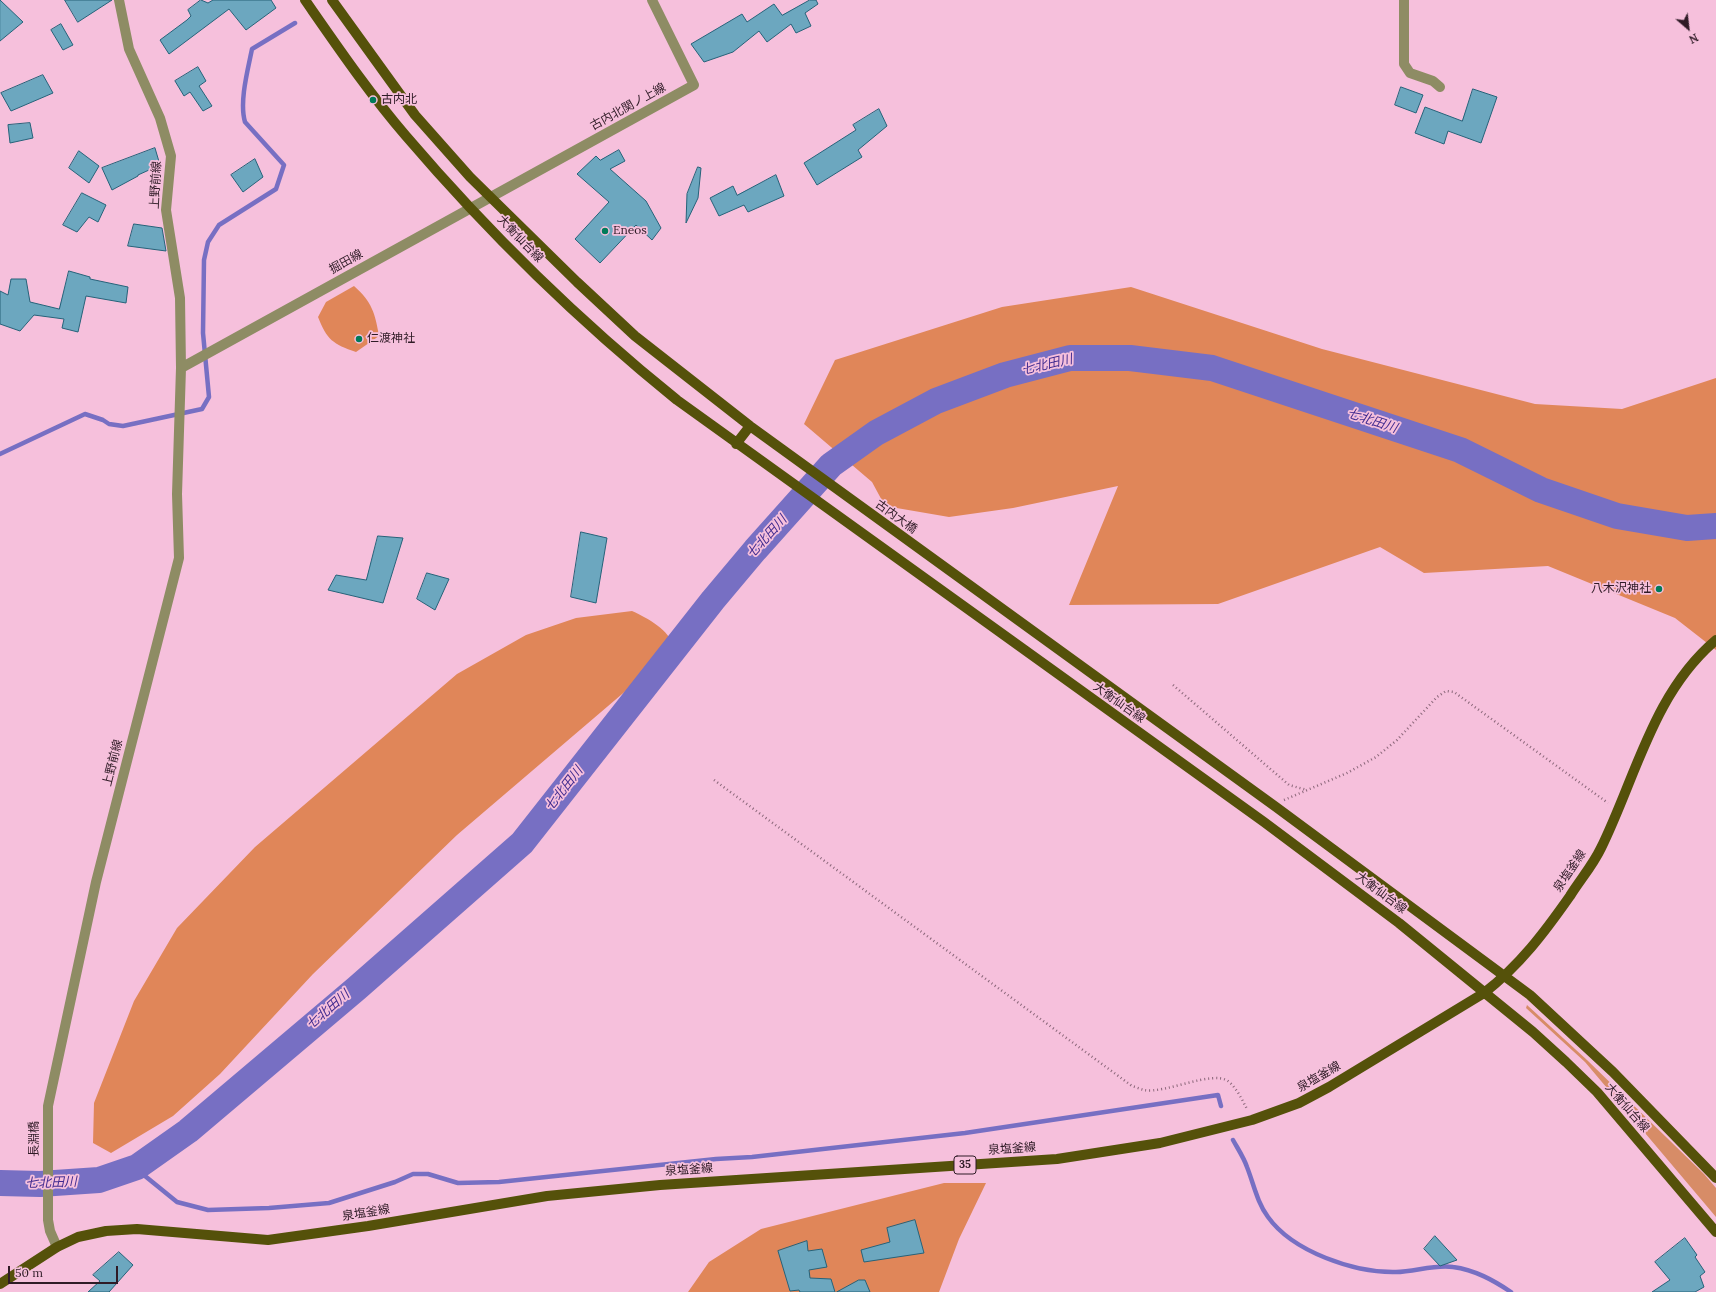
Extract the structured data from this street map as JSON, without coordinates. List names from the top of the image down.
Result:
{
  "streets": {
    "main road": [
      "大衡仙台線",
      "古内大橋",
      "泉塩釜線",
      "35"
    ],
    "street": [
      "古内北関ノ上線",
      "上野前線",
      "掘田線",
      "長淵橋"
    ]
  },
  "crossings": [
    ["古内北関ノ上線", "大衡仙台線"],
    ["古内北関ノ上線", "掘田線"],
    ["上野前線", "掘田線"],
    ["上野前線", "長淵橋"],
    ["大衡仙台線", "掘田線"],
    ["大衡仙台線", "古内大橋"],
    ["大衡仙台線", "泉塩釜線"],
    ["泉塩釜線", "長淵橋"]
  ],
  "water": ["七北田川"],
  "places": [
    "古内北",
    "Eneos",
    "仁渡神社",
    "八木沢神社"
  ],
  "scale_bar": "50 m",
  "north": "bottom right"
}
